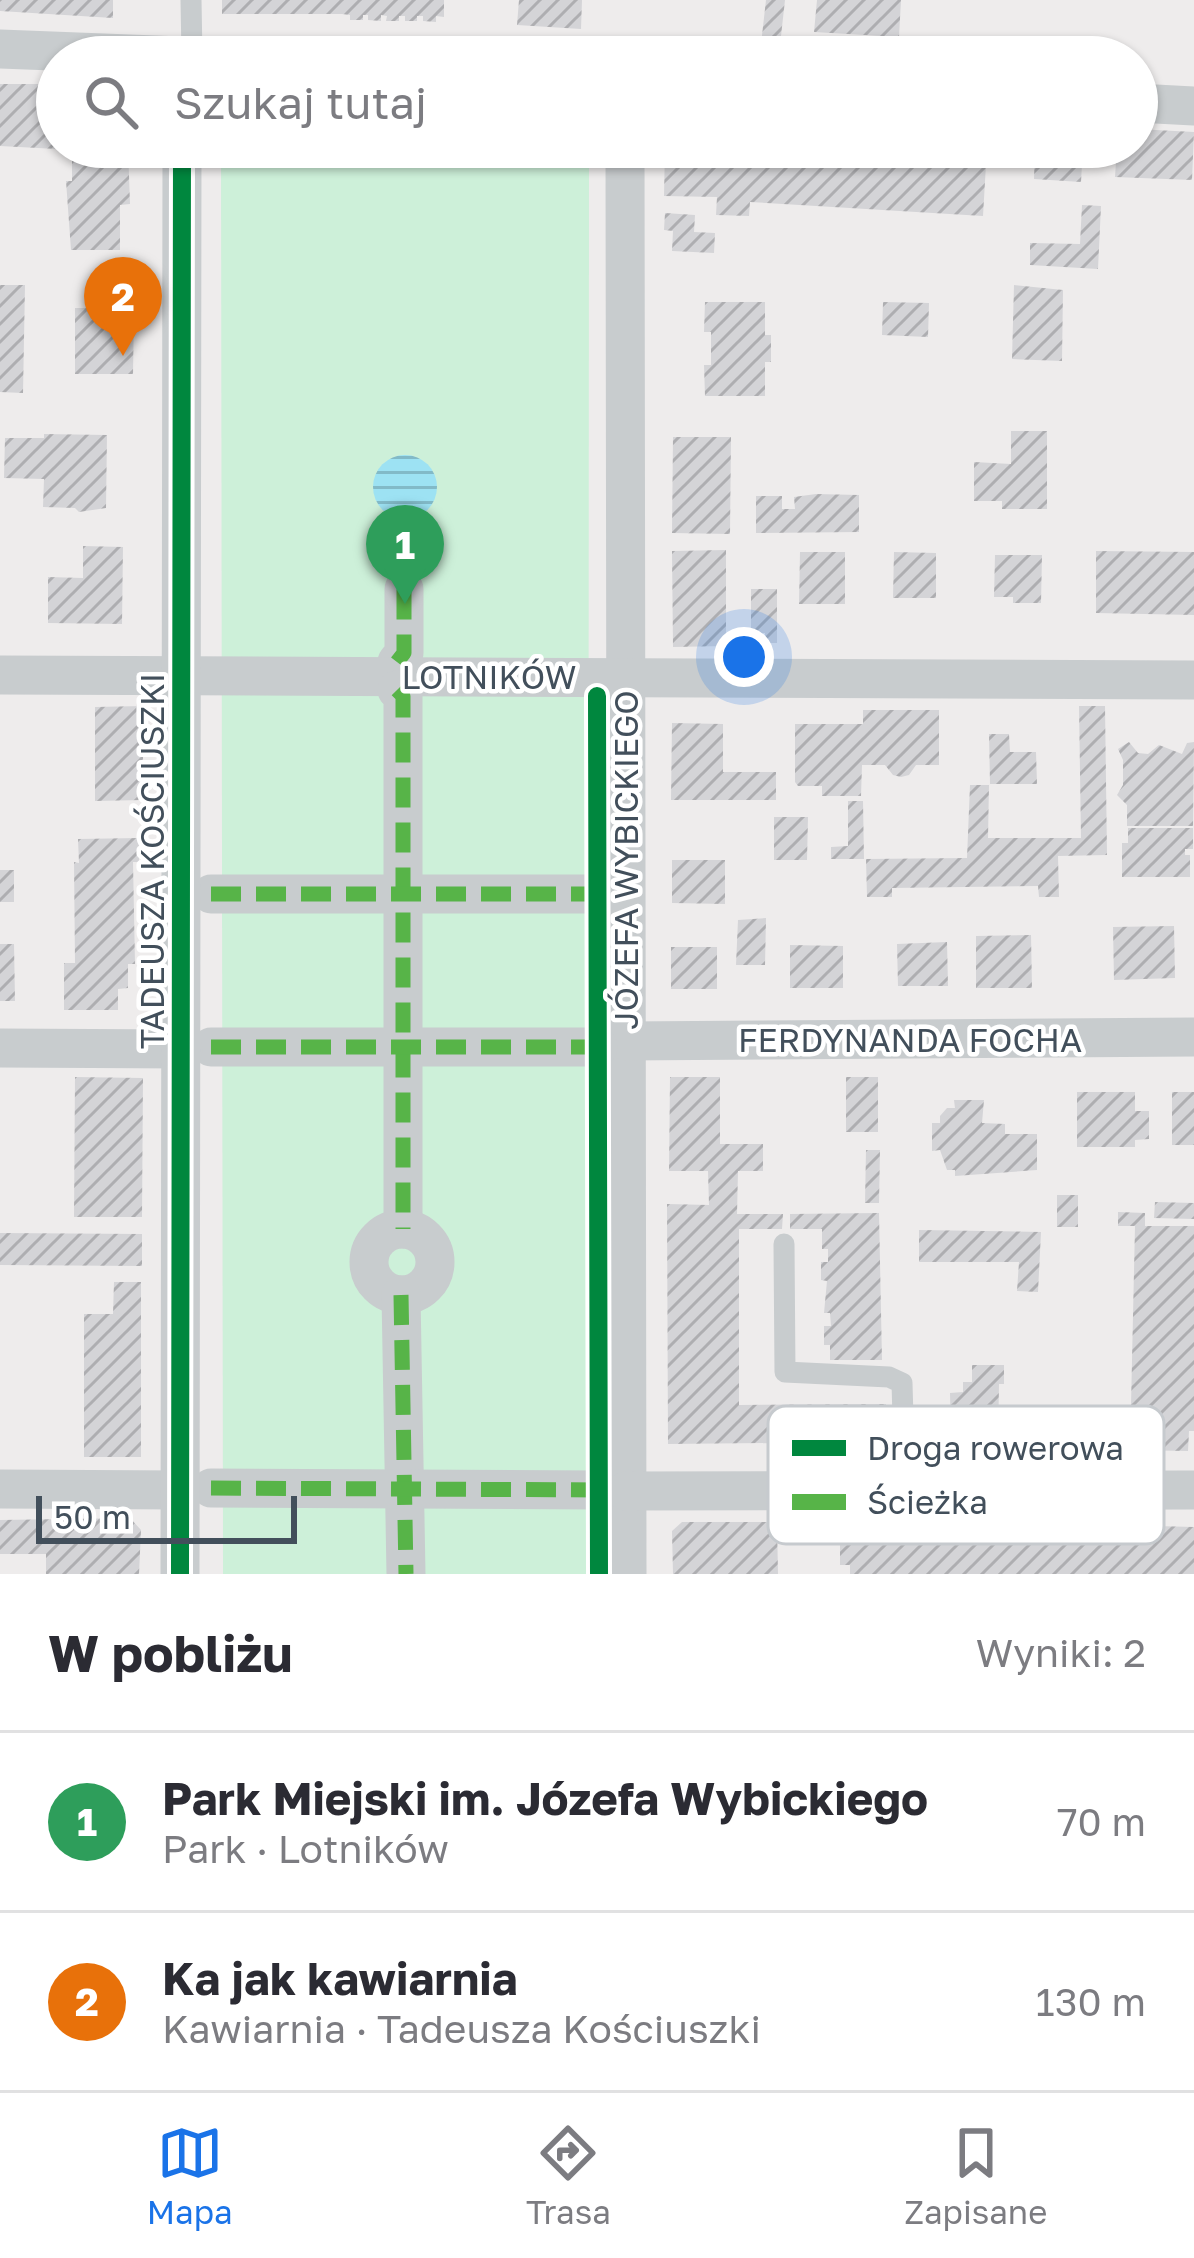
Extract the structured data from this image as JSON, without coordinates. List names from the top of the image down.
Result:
{
  "streets": {
    "street": [
      "LOTNIKÓW",
      "JÓZEFA WYBICKIEGO",
      "TADEUSZA KOŚCIUSZKI",
      "FERDYNANDA FOCHA"
    ]
  },
  "crossings": [
    ["LOTNIKÓW", "JÓZEFA WYBICKIEGO"],
    ["LOTNIKÓW", "TADEUSZA KOŚCIUSZKI"],
    ["JÓZEFA WYBICKIEGO", "FERDYNANDA FOCHA"],
    ["TADEUSZA KOŚCIUSZKI", "FERDYNANDA FOCHA"]
  ],
  "legend": ["Droga rowerowa", "Ścieżka"],
  "scale_bar": "50 m",
  "page": {
    "search": "Szukaj tutaj",
    "pins": ["2", "1"],
    "scale": "50 m",
    "heading": ["W pobliżu", "Wyniki: 2"],
    "list": [
      {
        "mark": "1",
        "name": "Park Miejski im. Józefa Wybickiego",
        "note": "Park · Lotników",
        "value": "70 m"
      },
      {
        "mark": "2",
        "name": "Ka jak kawiarnia",
        "note": "Kawiarnia · Tadeusza Kościuszki",
        "value": "130 m"
      }
    ],
    "nav": ["Mapa", "Trasa", "Zapisane"]
  }
}
